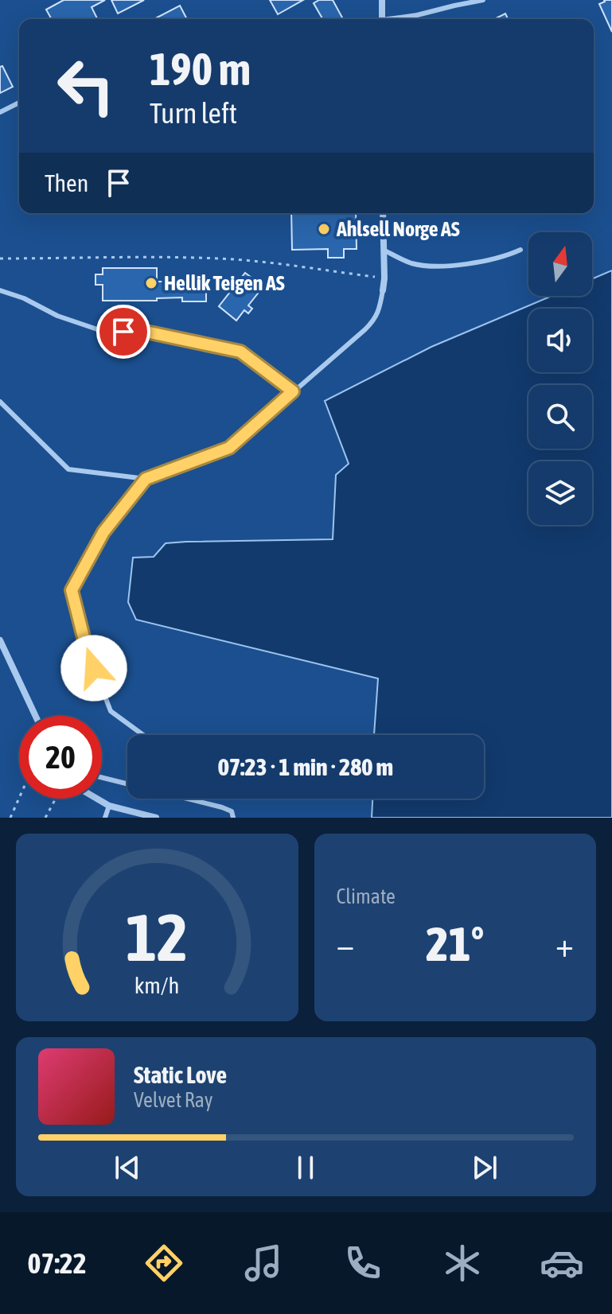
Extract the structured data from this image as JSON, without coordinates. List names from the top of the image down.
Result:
{
  "places": ["Ahlsell Norge AS", "Hellik Teigen AS"],
  "north": "top",
  "page": {
    "turn": ["190 m", "Turn left"],
    "then": "Then",
    "limit": "20",
    "trip": "07:23 · 1 min · 280 m",
    "tile": "Climate",
    "heat": ["−", "21°", "+"],
    "song": ["Static Love", "Velvet Ray"],
    "tabs": "07:22",
    "gauge": ["12", "km/h"]
  }
}
